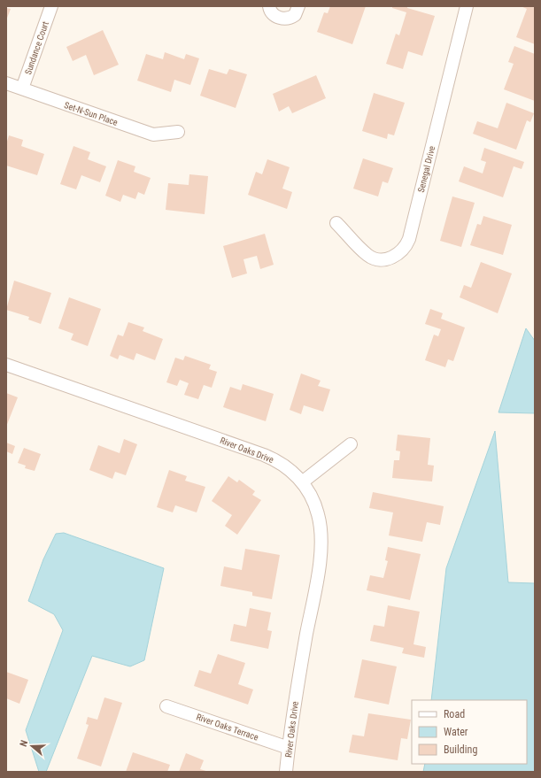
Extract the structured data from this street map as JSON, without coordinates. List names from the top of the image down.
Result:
{
  "streets": {
    "street": [
      "Sundance Court",
      "Set-N-Sun Place",
      "Senegal Drive",
      "River Oaks Drive",
      "River Oaks Terrace"
    ]
  },
  "crossings": [
    ["Sundance Court", "Set-N-Sun Place"],
    ["River Oaks Drive", "River Oaks Terrace"]
  ],
  "legend": ["Road", "Water", "Building"],
  "north": "left"
}
